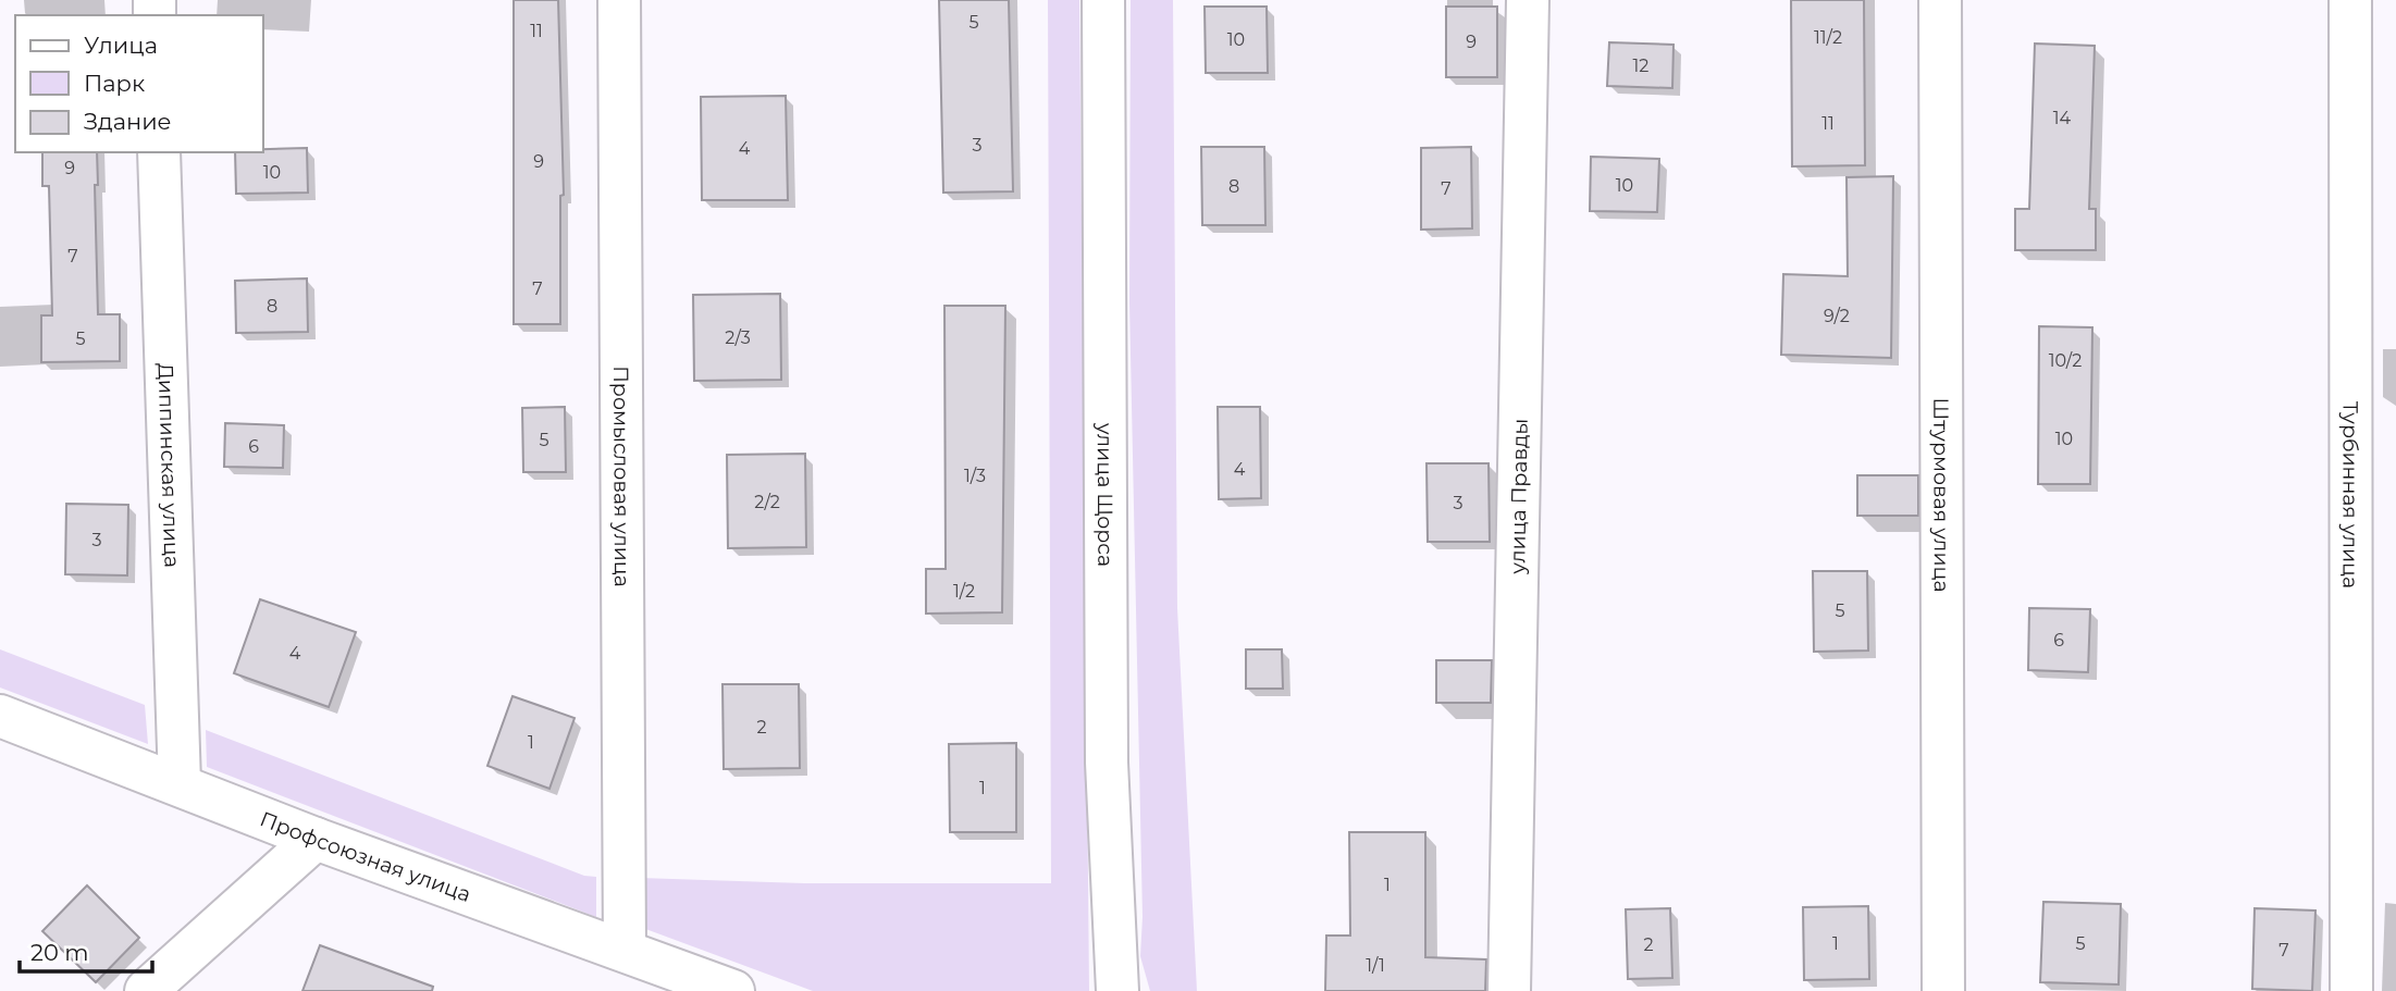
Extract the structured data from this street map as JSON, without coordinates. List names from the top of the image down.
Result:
{
  "streets": {
    "street": [
      "Диппинская улица",
      "Промысловая улица",
      "Штурмовая улица",
      "улица Щорса",
      "улица Правды",
      "Турбинная улица",
      "Профсоюзная улица"
    ]
  },
  "crossings": [
    ["Диппинская улица", "Профсоюзная улица"],
    ["Промысловая улица", "Профсоюзная улица"]
  ],
  "house_numbers": [
    "5",
    "11",
    "11/2",
    "10",
    "9",
    "12",
    "14",
    "11",
    "3",
    "4",
    "9",
    "9",
    "10",
    "10",
    "8",
    "7",
    "7",
    "7",
    "8",
    "9/2",
    "2/3",
    "5",
    "10/2",
    "10",
    "5",
    "6",
    "4",
    "1/3",
    "2/2",
    "3",
    "3",
    "1/2",
    "5",
    "6",
    "4",
    "2",
    "1",
    "1",
    "1",
    "1",
    "5",
    "2",
    "7",
    "1/1"
  ],
  "legend": ["Улица", "Парк", "Здание"],
  "scale_bar": "20 m"
}
